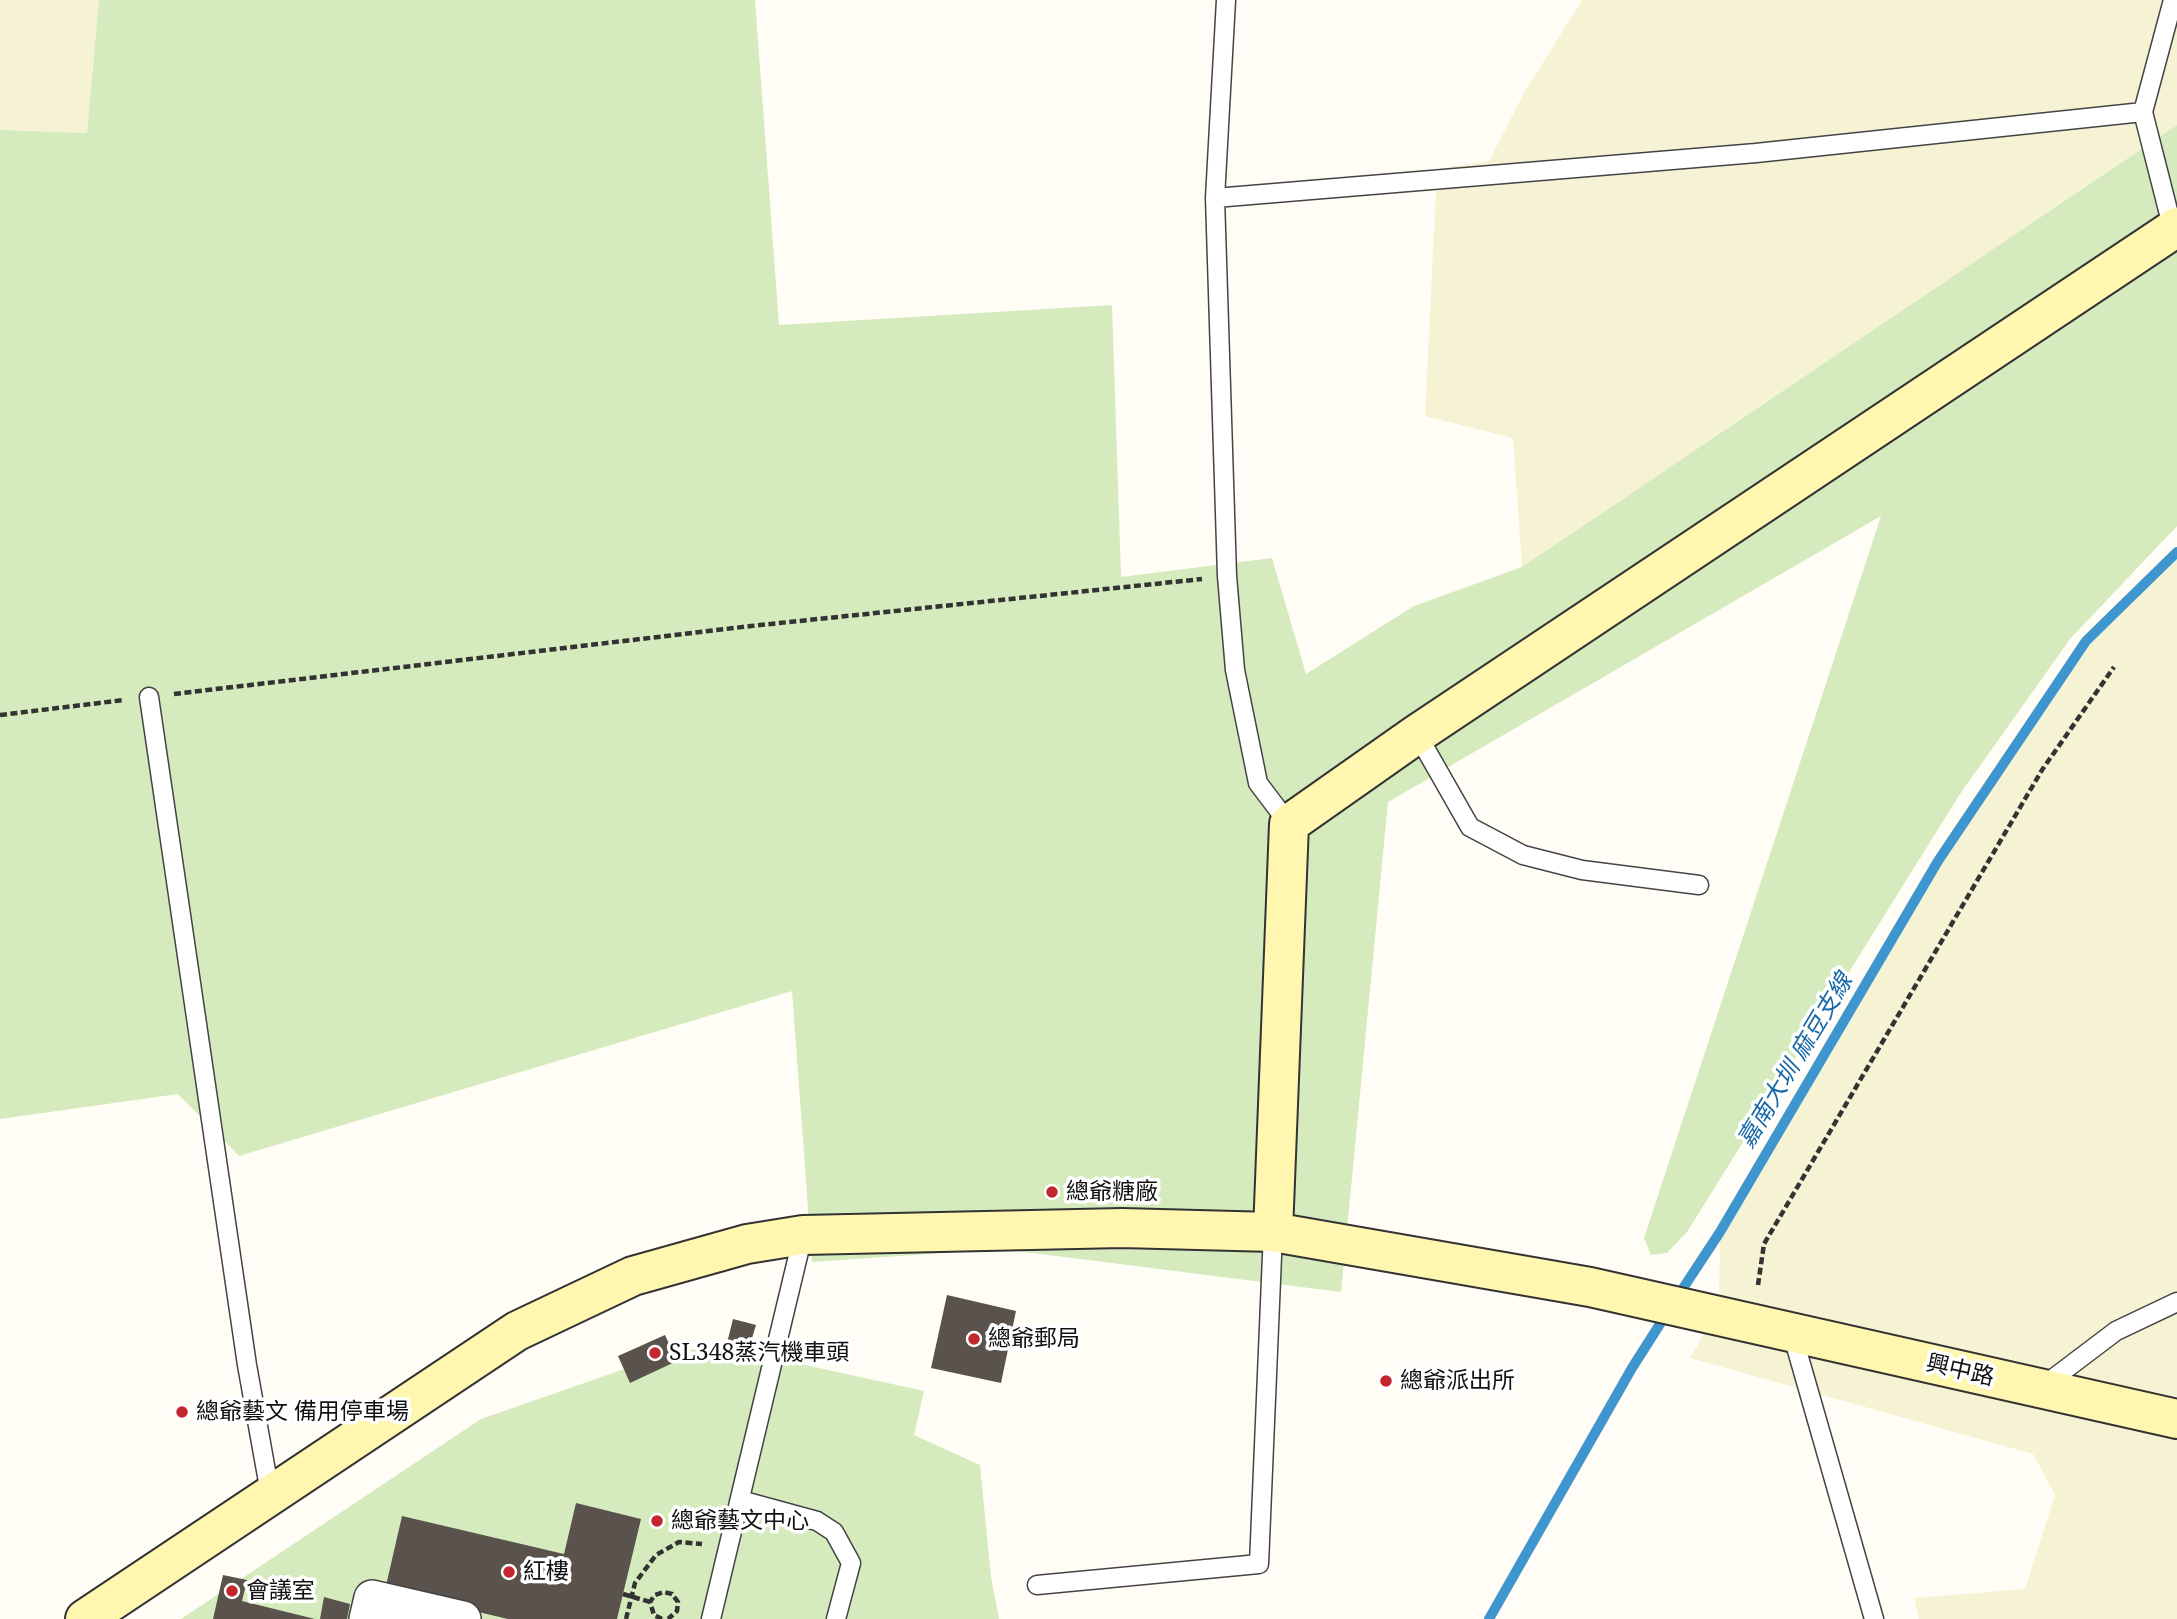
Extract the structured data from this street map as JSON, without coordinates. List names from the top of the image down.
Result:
{
  "streets": {
    "main road": ["興中路"]
  },
  "water": ["嘉南大圳 麻豆支線"],
  "places": [
    "總爺糖廠",
    "總爺郵局",
    "SL348蒸汽機車頭",
    "總爺派出所",
    "總爺藝文 備用停車場",
    "總爺藝文中心",
    "紅樓",
    "會議室"
  ]
}
